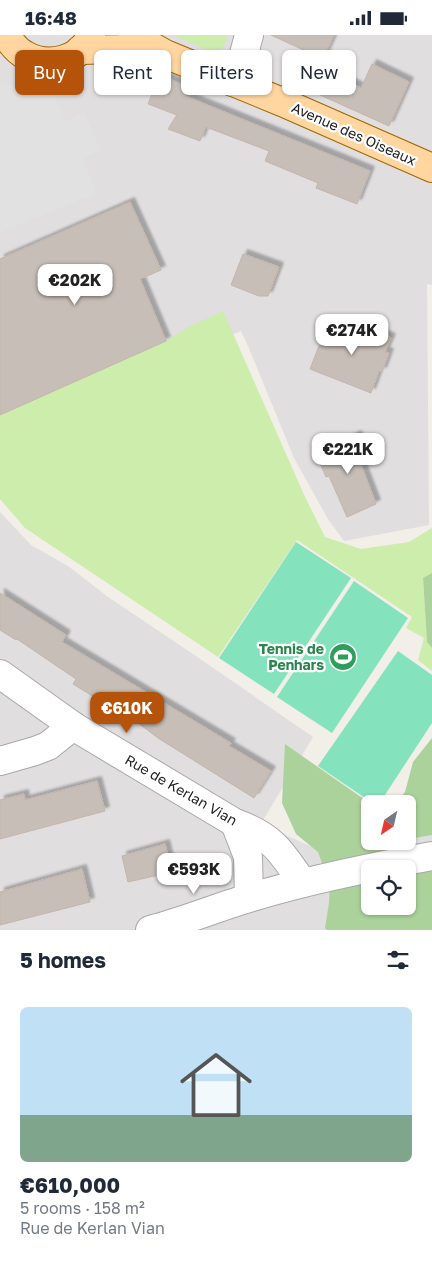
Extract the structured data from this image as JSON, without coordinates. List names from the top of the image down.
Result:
{
  "streets": {
    "main road": ["Avenue des Oiseaux"],
    "street": ["Rue de Kerlan Vian"]
  },
  "places": {
    "sports": ["Tennis de Penhars"]
  },
  "north": "bottom left",
  "page": {
    "status": "16:48",
    "chip": [
      "Buy",
      "Rent",
      "Filters",
      "New"
    ],
    "price": [
      "€202K",
      "€274K",
      "€221K",
      "€610K",
      "€593K"
    ],
    "heading": "5 homes",
    "list": [
      {
        "name": "€610,000",
        "note": "5 rooms · 158 m² · Rue de Kerlan Vian"
      }
    ]
  }
}
